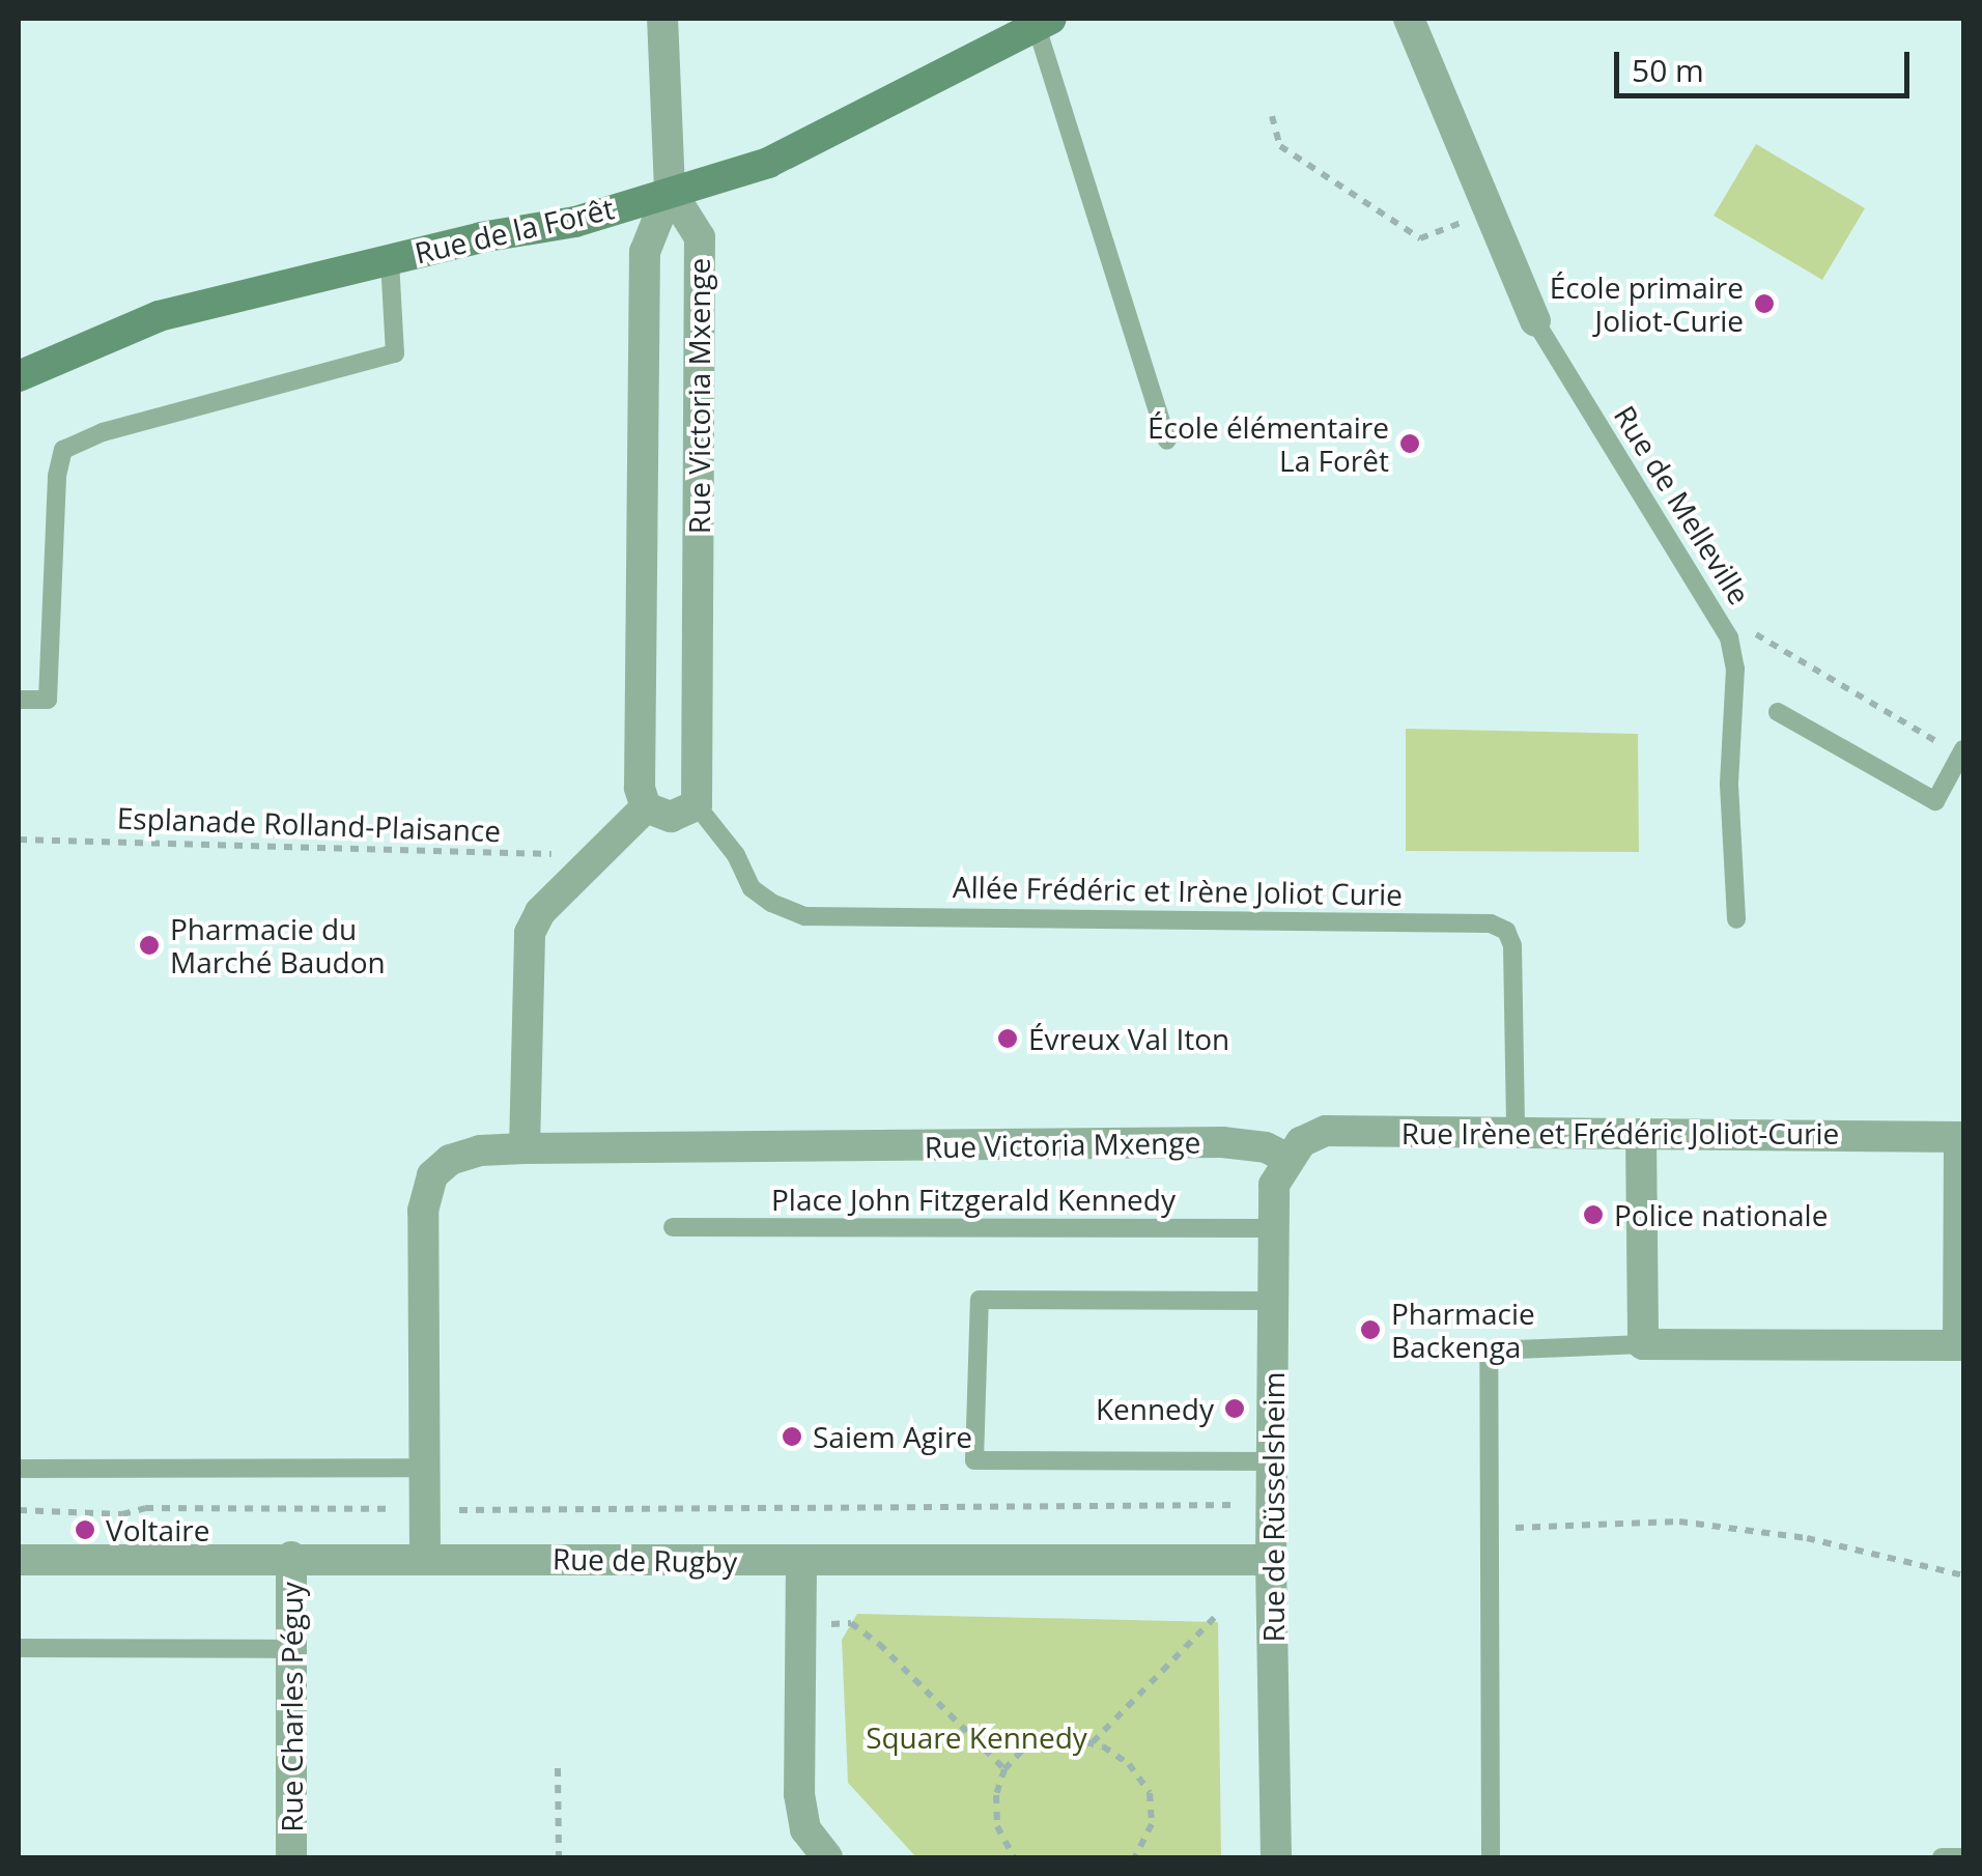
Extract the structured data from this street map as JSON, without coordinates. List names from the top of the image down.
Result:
{
  "streets": {
    "street": [
      "Rue de la Forêt",
      "Rue Victoria Mxenge",
      "Rue Irène et Frédéric Joliot-Curie",
      "Rue de Rüsselsheim",
      "Rue de Rugby",
      "Rue Charles Péguy"
    ],
    "lane": ["Rue de Melleville", "Allée Frédéric et Irène Joliot Curie", "Place John Fitzgerald Kennedy"],
    "path": ["Esplanade Rolland-Plaisance"]
  },
  "crossings": [
    ["Rue de la Forêt", "Rue Victoria Mxenge"],
    ["Rue Victoria Mxenge", "Allée Frédéric et Irène Joliot Curie"],
    ["Rue Victoria Mxenge", "Rue Irène et Frédéric Joliot-Curie"],
    ["Rue Victoria Mxenge", "Rue de Rüsselsheim"],
    ["Rue Victoria Mxenge", "Rue de Rugby"],
    ["Allée Frédéric et Irène Joliot Curie", "Rue Irène et Frédéric Joliot-Curie"],
    ["Rue Irène et Frédéric Joliot-Curie", "Rue de Rüsselsheim"],
    ["Place John Fitzgerald Kennedy", "Rue de Rüsselsheim"],
    ["Rue de Rüsselsheim", "Rue de Rugby"],
    ["Rue de Rugby", "Rue Charles Péguy"]
  ],
  "parks": ["Square Kennedy"],
  "places": [
    "École primaire Joliot-Curie",
    "École élémentaire La Forêt",
    "Pharmacie du Marché Baudon",
    "Évreux Val Iton",
    "Police nationale",
    "Pharmacie Backenga",
    "Kennedy",
    "Saiem Agire",
    "Voltaire"
  ],
  "scale_bar": "50 m"
}
